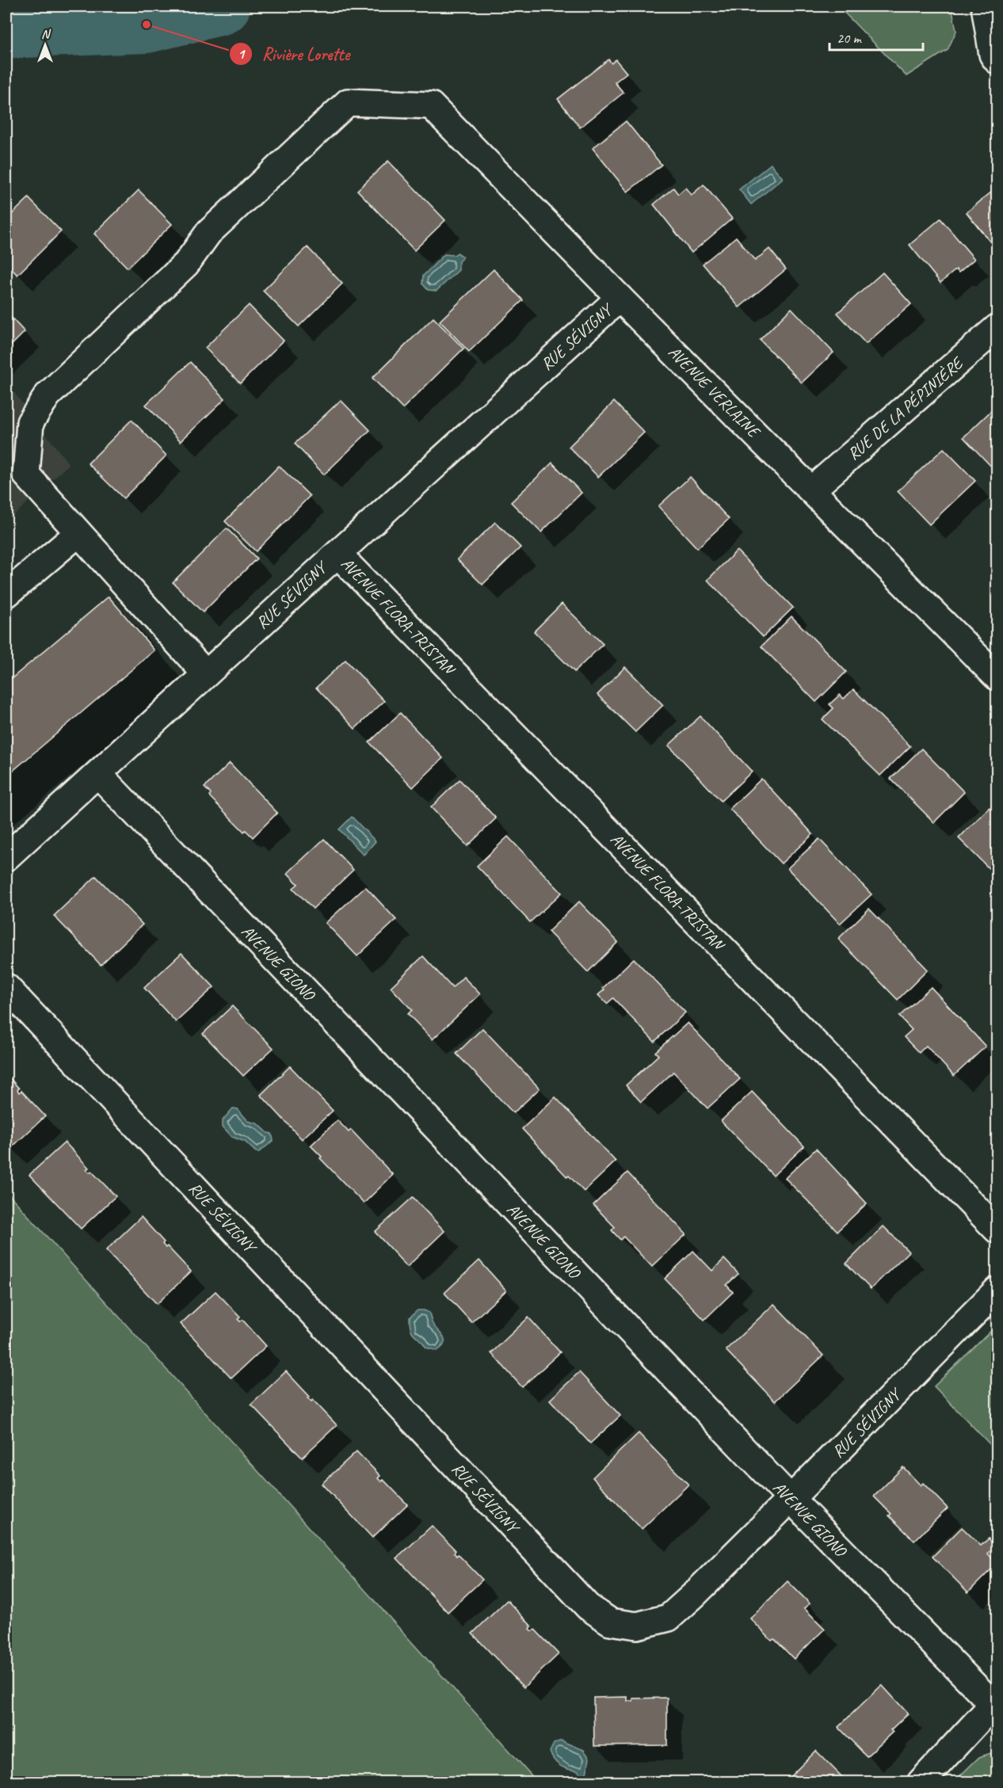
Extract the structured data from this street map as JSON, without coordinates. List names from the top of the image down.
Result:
{
  "streets": {
    "street": [
      "RUE SÉVIGNY",
      "AVENUE VERLAINE",
      "RUE DE LA PÉPINIÈRE",
      "AVENUE FLORA-TRISTAN",
      "AVENUE GIONO"
    ]
  },
  "crossings": [
    ["RUE SÉVIGNY", "AVENUE VERLAINE"],
    ["RUE SÉVIGNY", "AVENUE FLORA-TRISTAN"],
    ["RUE SÉVIGNY", "AVENUE GIONO"],
    ["AVENUE VERLAINE", "RUE DE LA PÉPINIÈRE"]
  ],
  "places": ["Rivière Lorette"],
  "scale_bar": "20 m",
  "north": "top"
}
